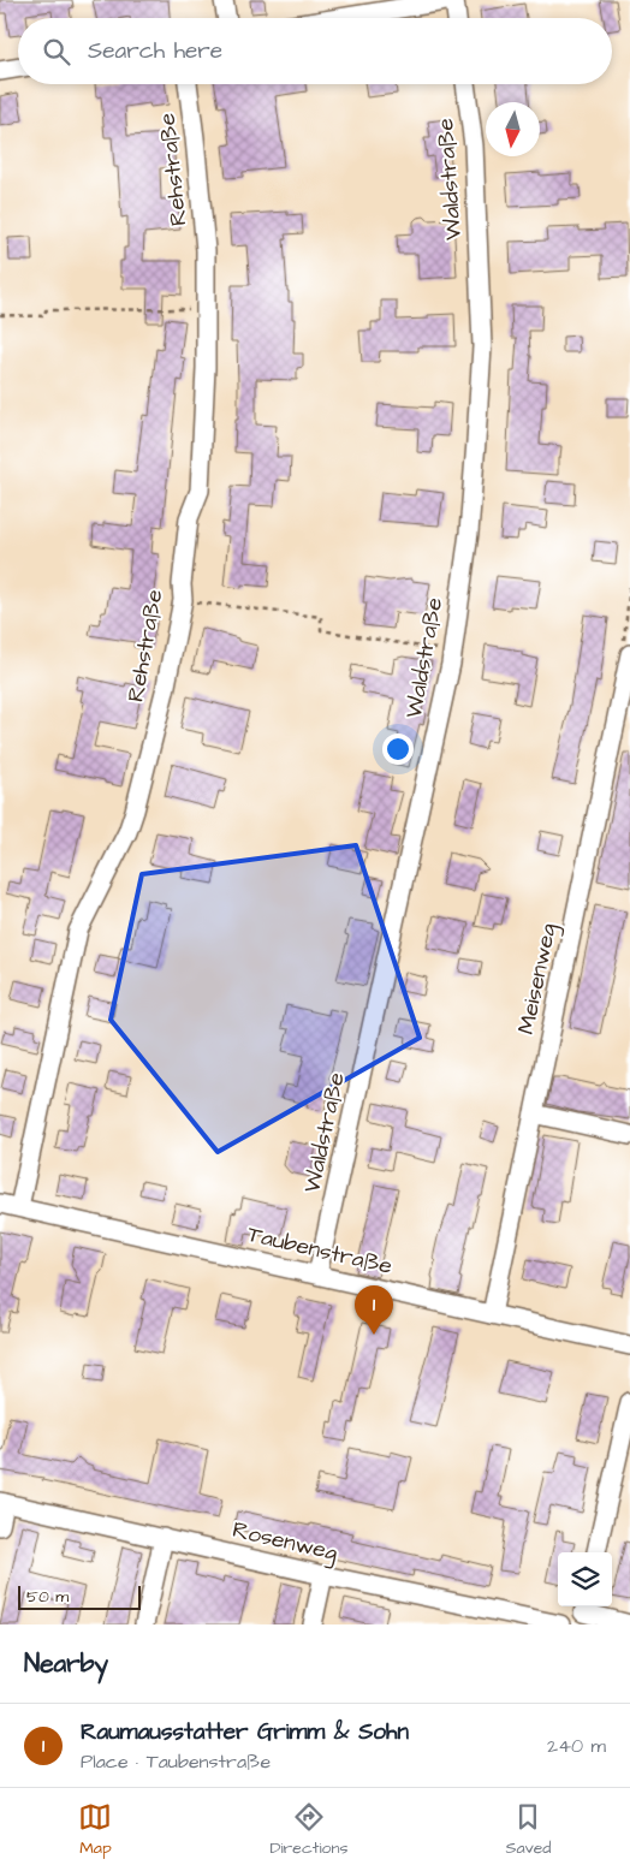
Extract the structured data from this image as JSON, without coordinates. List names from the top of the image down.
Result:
{
  "streets": {
    "street": [
      "Rehstraße",
      "Waldstraße",
      "Meisenweg",
      "Taubenstraße",
      "Rosenweg"
    ]
  },
  "crossings": [
    ["Rehstraße", "Taubenstraße"],
    ["Waldstraße", "Taubenstraße"],
    ["Meisenweg", "Taubenstraße"]
  ],
  "scale_bar": "50 m",
  "north": "bottom",
  "page": {
    "search": "Search here",
    "pins": "1",
    "scale": "50 m",
    "heading": "Nearby",
    "list": [
      {
        "mark": "1",
        "name": "Raumausstatter Grimm & Sohn",
        "note": "Place · Taubenstraße",
        "value": "240 m"
      }
    ],
    "nav": ["Map", "Directions", "Saved"]
  }
}
